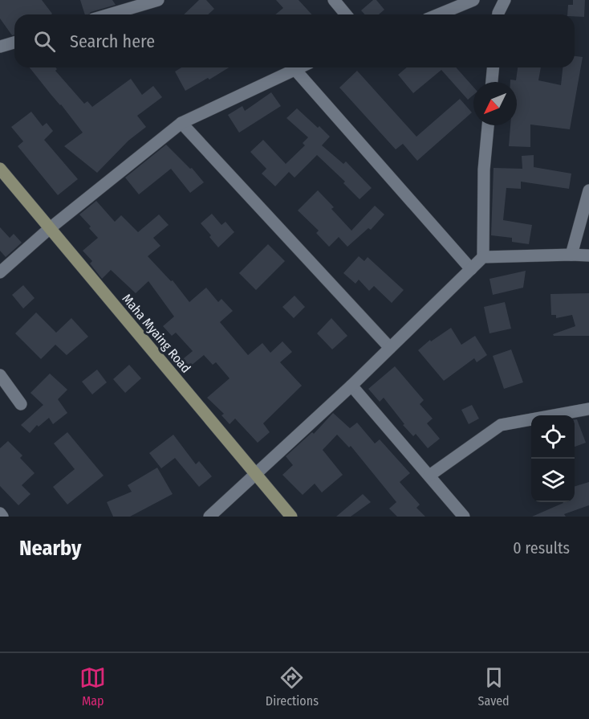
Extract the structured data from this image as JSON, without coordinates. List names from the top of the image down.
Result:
{
  "streets": {
    "street": ["Maha Myaing Road"]
  },
  "north": "bottom left",
  "page": {
    "search": "Search here",
    "heading": ["Nearby", "0 results"],
    "nav": ["Map", "Directions", "Saved"]
  }
}
